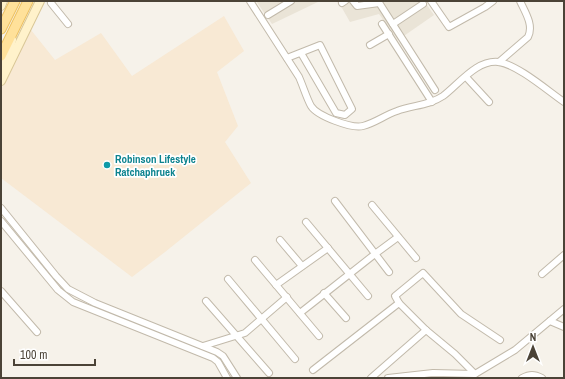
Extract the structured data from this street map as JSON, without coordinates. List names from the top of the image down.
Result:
{
  "places": ["Robinson Lifestyle Ratchaphruek"],
  "scale_bar": "100 m",
  "north": "top"
}
